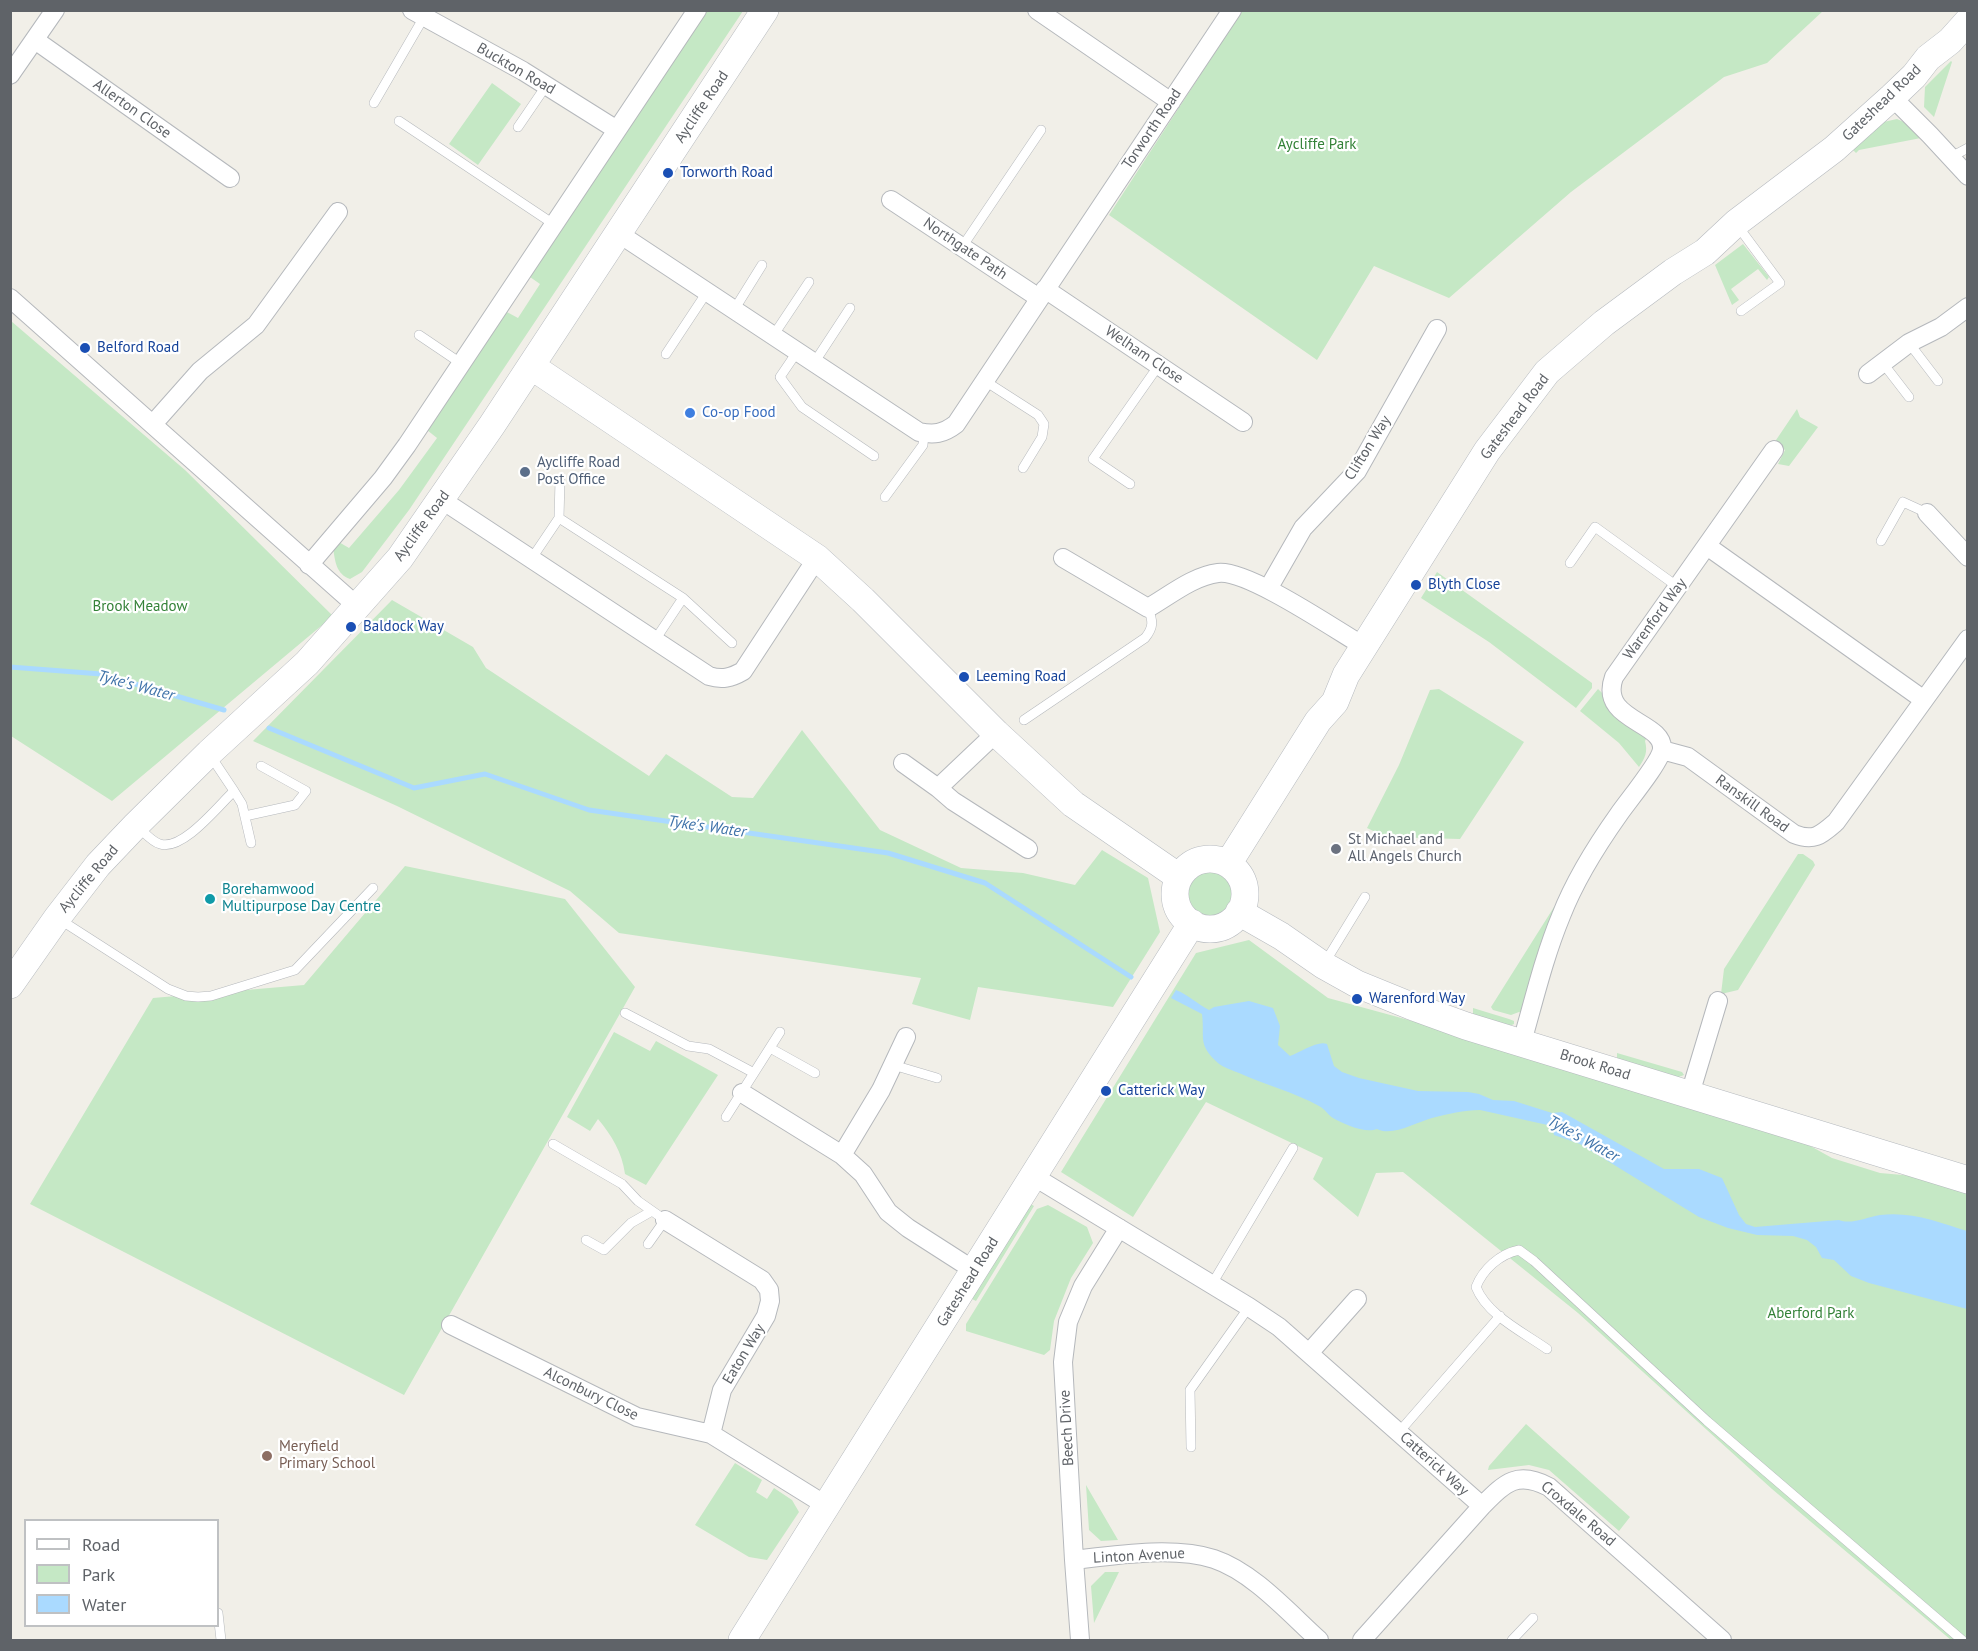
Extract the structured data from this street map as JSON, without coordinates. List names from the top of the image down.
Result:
{
  "streets": {
    "street": [
      "Buckton Road",
      "Gateshead Road",
      "Aycliffe Road",
      "Allerton Close",
      "Torworth Road",
      "Northgate Path",
      "Welham Close",
      "Clifton Way",
      "Warenford Way",
      "Ranskill Road",
      "Brook Road",
      "Eaton Way",
      "Alconbury Close",
      "Beech Drive",
      "Catterick Way",
      "Croxdale Road",
      "Linton Avenue"
    ]
  },
  "crossings": [
    ["Gateshead Road", "Brook Road"],
    ["Gateshead Road", "Alconbury Close"],
    ["Gateshead Road", "Catterick Way"],
    ["Torworth Road", "Northgate Path"],
    ["Torworth Road", "Welham Close"],
    ["Northgate Path", "Welham Close"],
    ["Warenford Way", "Ranskill Road"],
    ["Eaton Way", "Alconbury Close"],
    ["Beech Drive", "Catterick Way"],
    ["Beech Drive", "Linton Avenue"],
    ["Catterick Way", "Croxdale Road"]
  ],
  "water": ["Tyke's Water"],
  "parks": ["Aycliffe Park", "Brook Meadow", "Aberford Park"],
  "places": [
    "Torworth Road",
    "Belford Road",
    "Co-op Food",
    "Aycliffe Road Post Office",
    "Blyth Close",
    "Baldock Way",
    "Leeming Road",
    "St Michael and All Angels Church",
    "Borehamwood Multipurpose Day Centre",
    "Warenford Way",
    "Catterick Way",
    "Meryfield Primary School"
  ],
  "legend": ["Road", "Park", "Water"]
}
